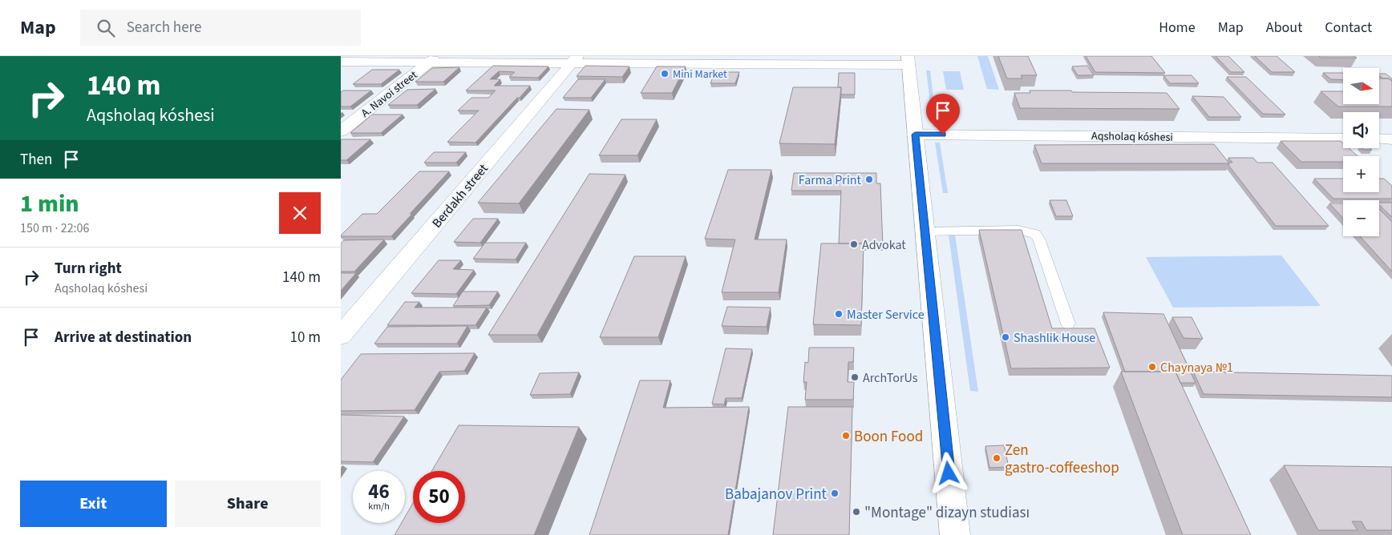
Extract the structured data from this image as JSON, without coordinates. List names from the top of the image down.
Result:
{
  "streets": {
    "street": ["A. Navoi street", "Aqsholaq kóshesi", "Berdakh street"]
  },
  "places": [
    "Mini Market",
    "Farma Print",
    "Advokat",
    "Master Service",
    "Shashlik House",
    "Chaynaya №1",
    "ArchTorUs",
    "Boon Food",
    "Zen gastro-coffeeshop",
    "Babajanov Print",
    "\"Montage\" dizayn studiası"
  ],
  "north": "right",
  "page": {
    "header": "Map",
    "search": "Search here",
    "nav": [
      "Home",
      "Map",
      "About",
      "Contact"
    ],
    "turn": ["140 m", "Aqsholaq kóshesi"],
    "map_buttons": ["+", "−"],
    "then": "Then",
    "heading": ["1 min", "150 m · 22:06"],
    "list": [
      {
        "name": "Turn right",
        "note": "Aqsholaq kóshesi",
        "value": "140 m"
      },
      {
        "name": "Arrive at destination",
        "value": "10 m"
      }
    ],
    "speed": "46 km/h",
    "limit": "50",
    "buttons": ["Exit", "Share"]
  }
}
